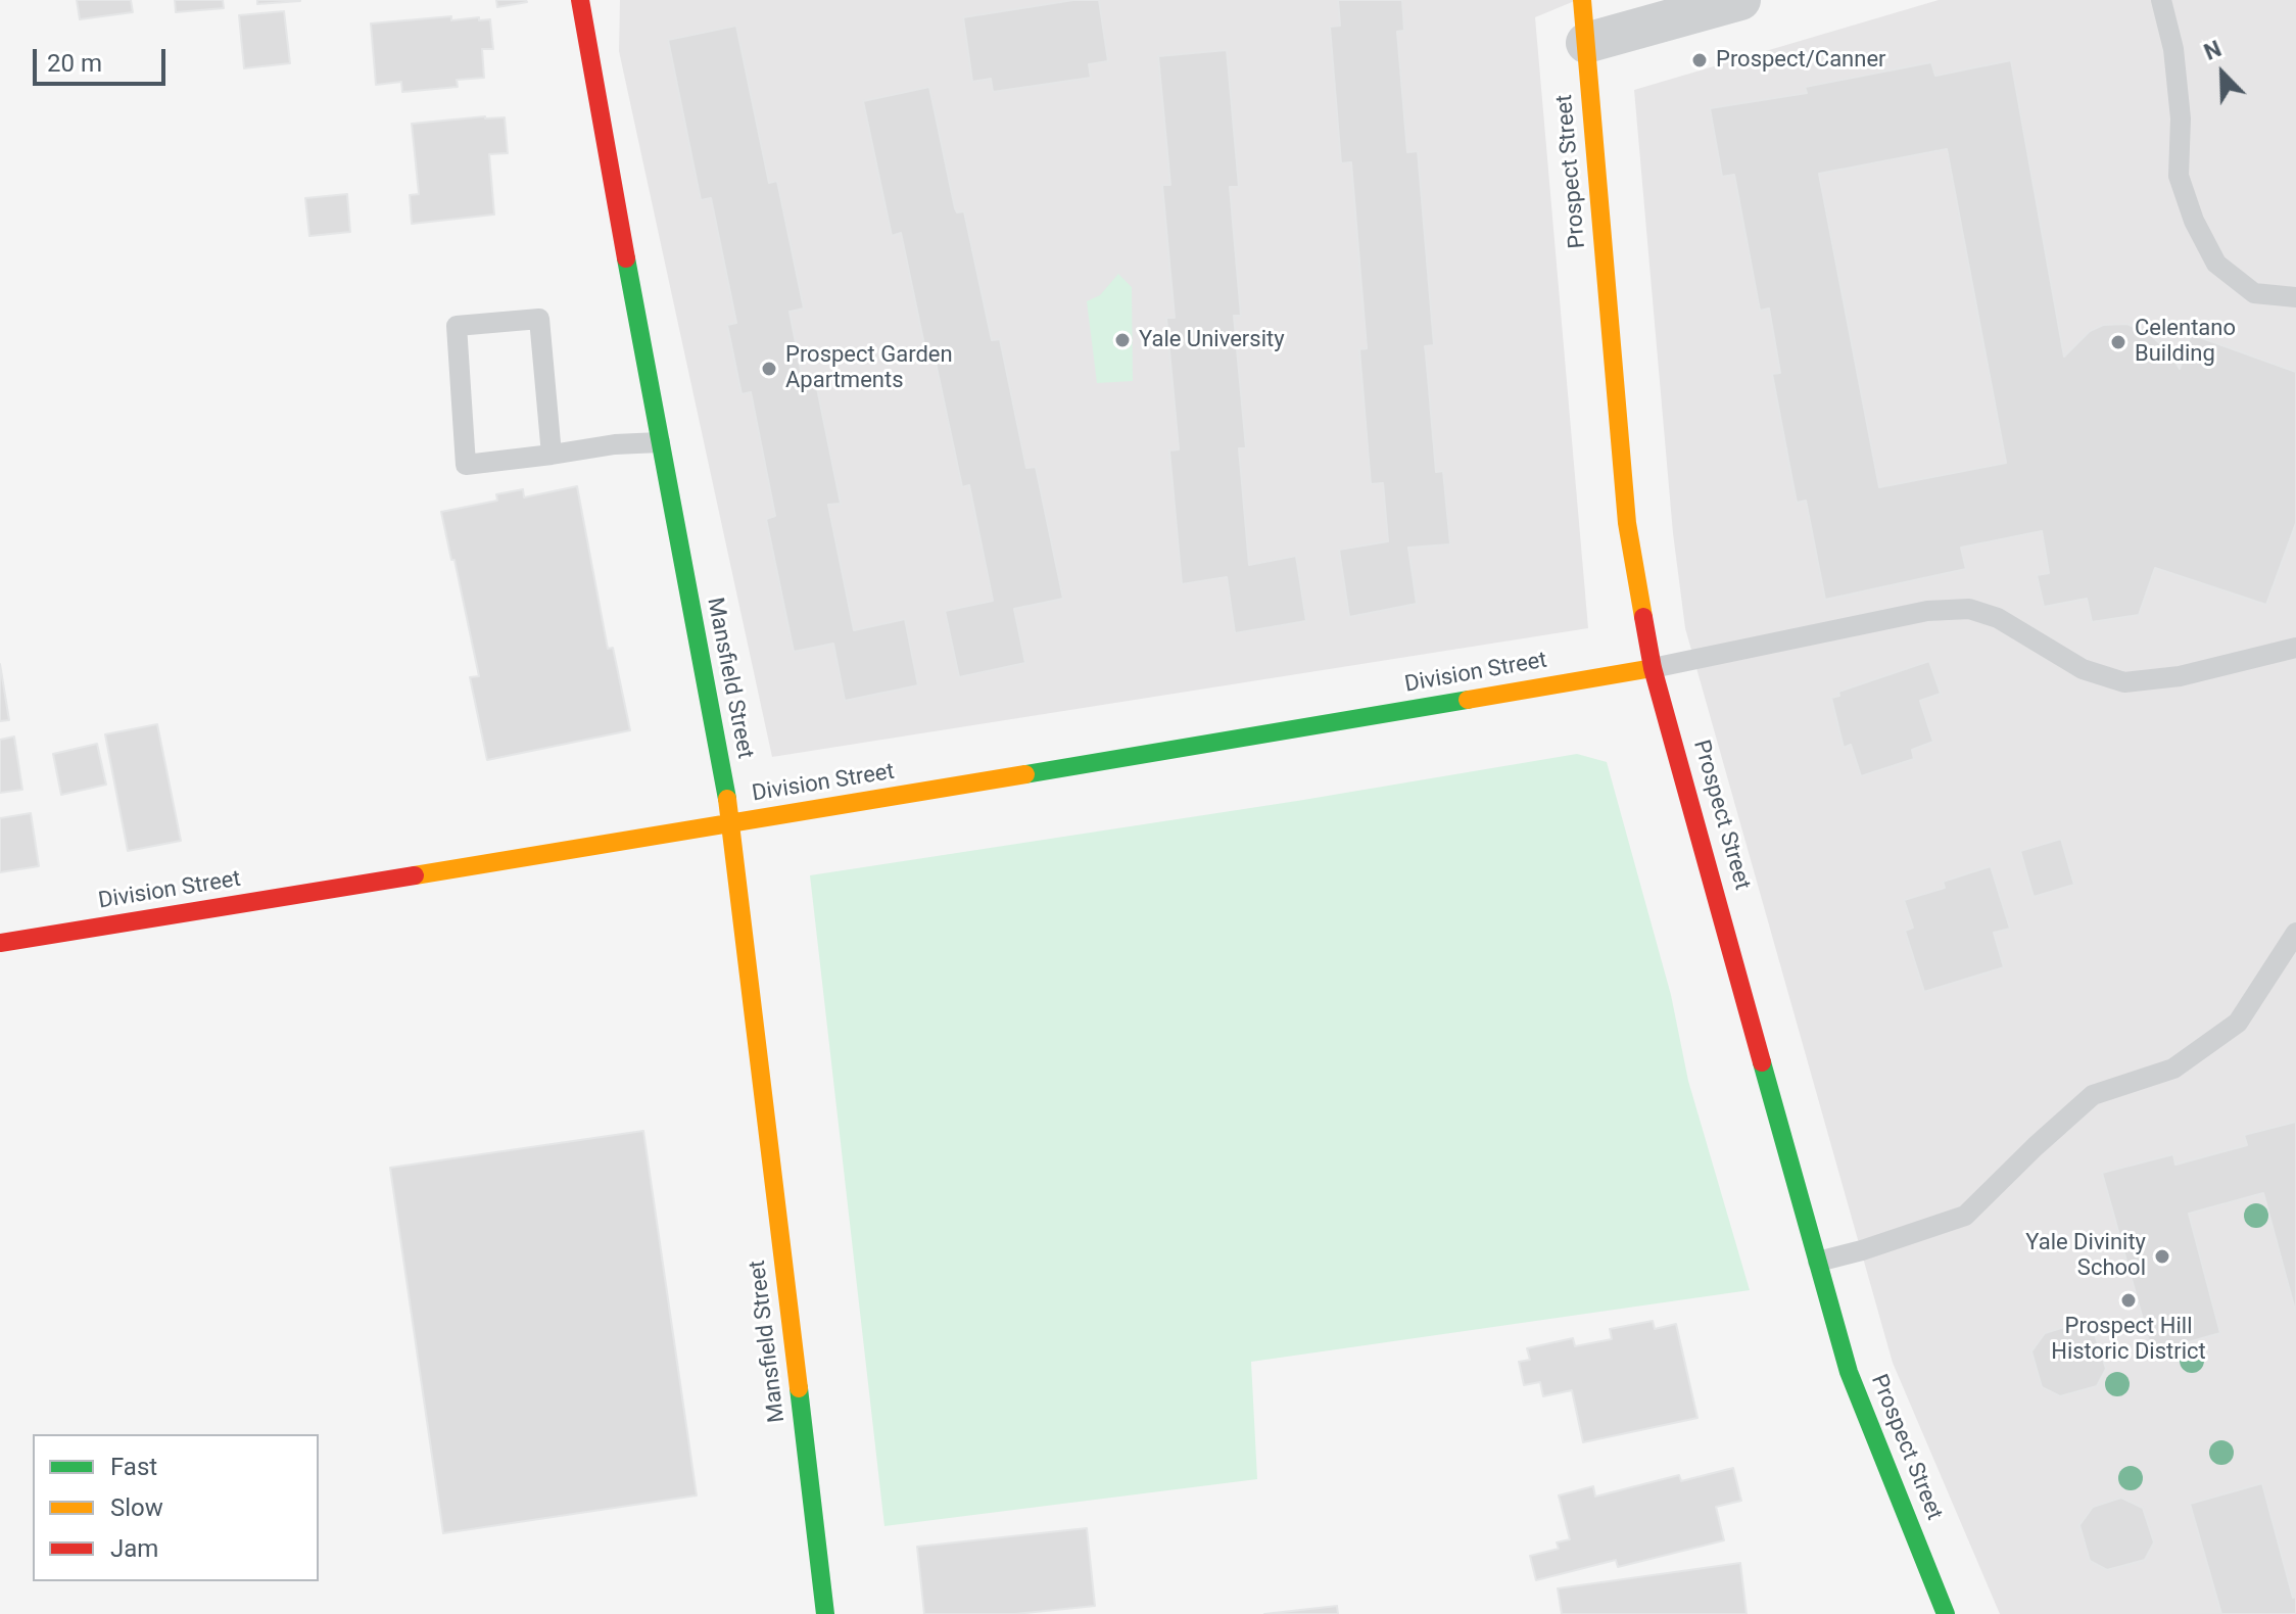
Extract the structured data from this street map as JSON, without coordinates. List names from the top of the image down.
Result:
{
  "streets": {
    "main road": ["Prospect Street", "Division Street", "Mansfield Street"]
  },
  "crossings": [
    ["Prospect Street", "Division Street"],
    ["Division Street", "Mansfield Street"]
  ],
  "places": [
    "Prospect/Canner",
    "Yale University",
    "Celentano Building",
    "Prospect Garden Apartments",
    "Yale Divinity School",
    "Prospect Hill Historic District"
  ],
  "legend": ["Fast", "Slow", "Jam"],
  "scale_bar": "20 m",
  "north": "top left"
}
